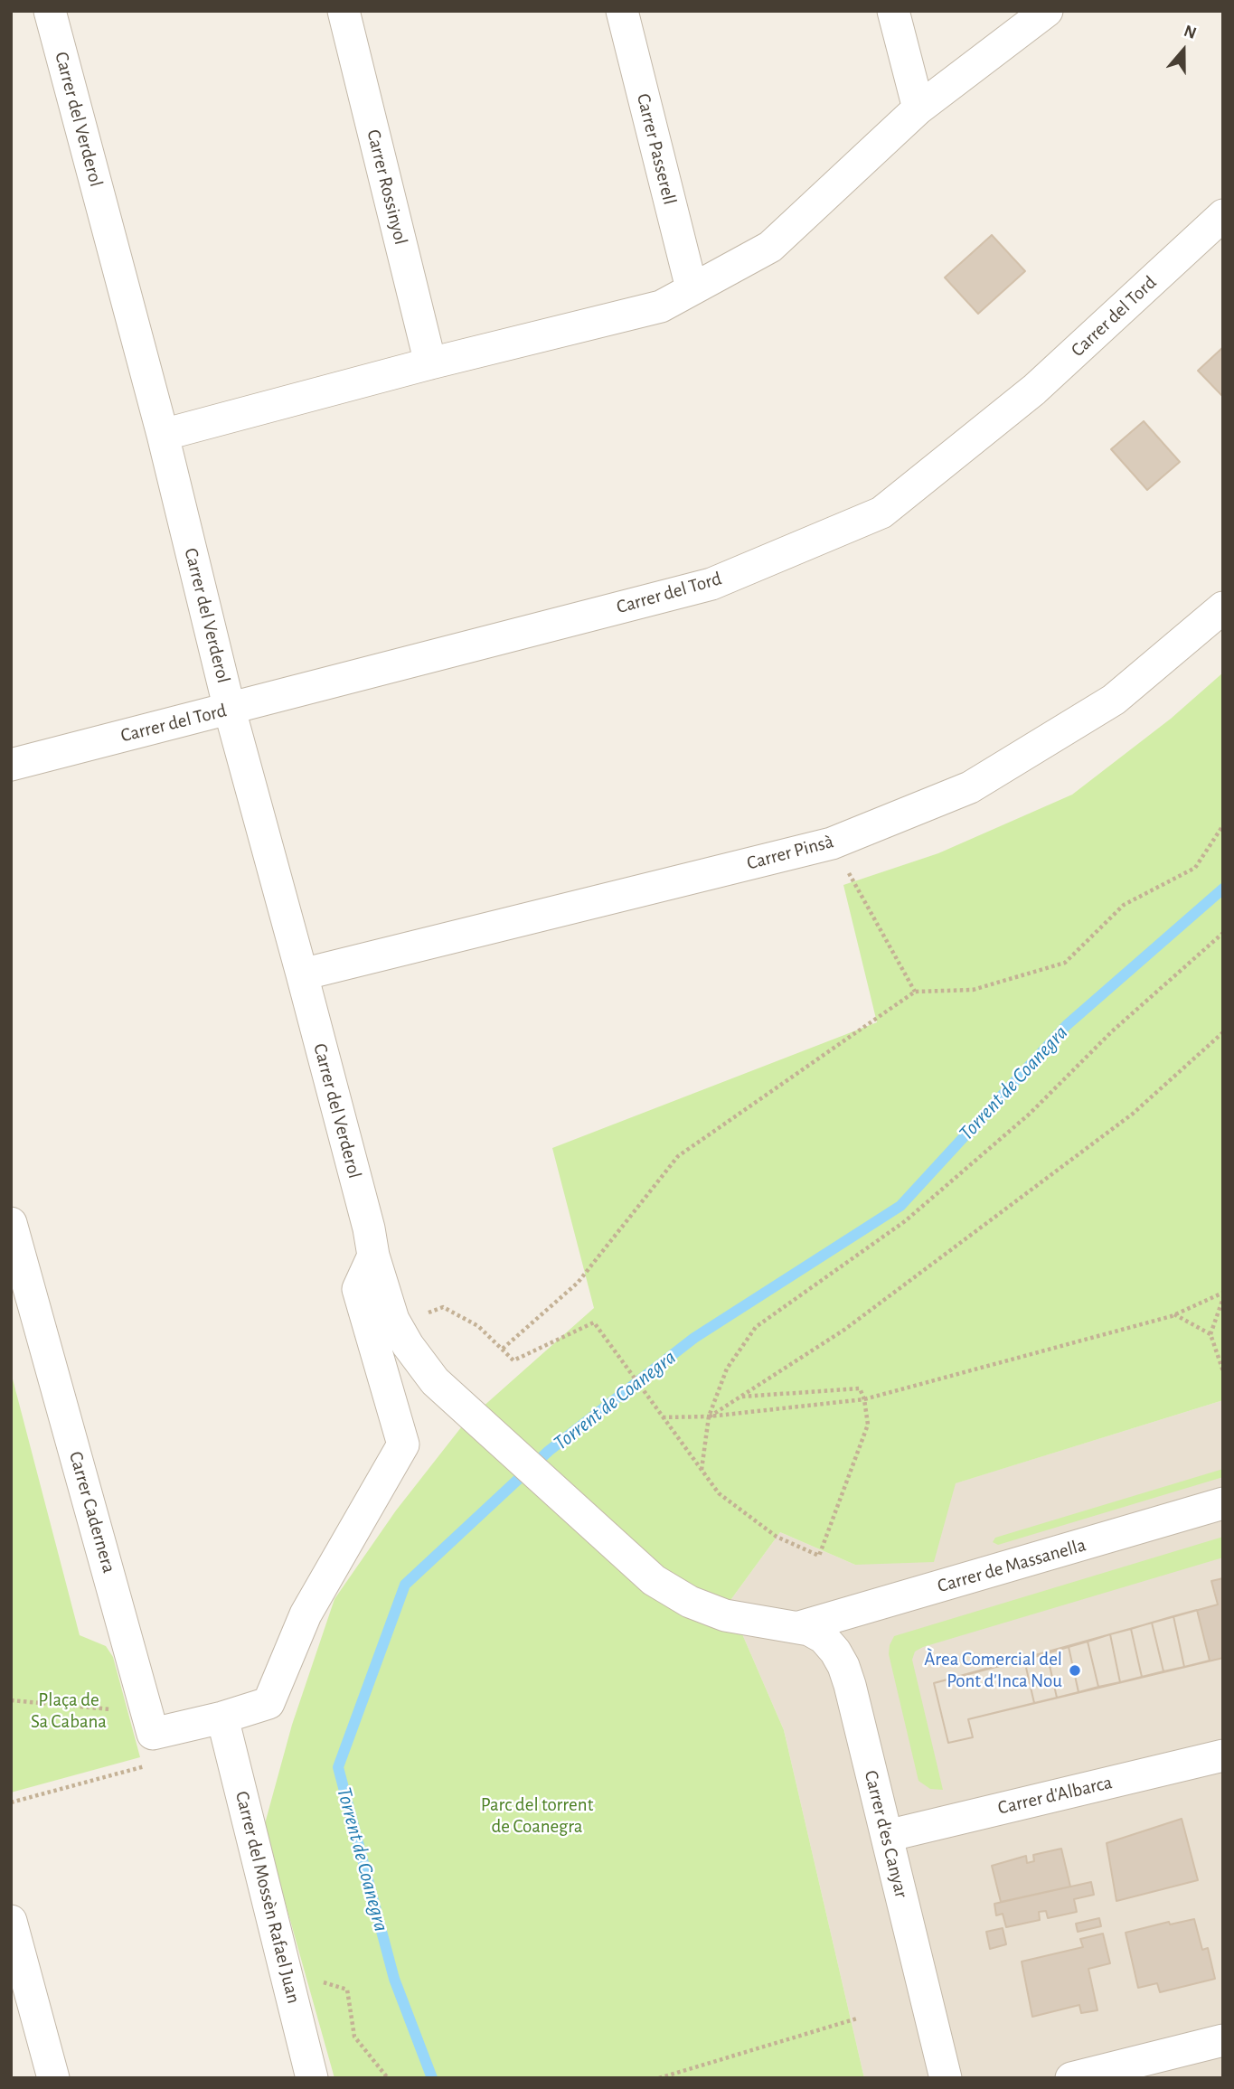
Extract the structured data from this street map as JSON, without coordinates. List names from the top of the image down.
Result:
{
  "streets": {
    "street": [
      "Carrer del Verderol",
      "Carrer Passerell",
      "Carrer Rossinyol",
      "Carrer del Tord",
      "Carrer Pinsà",
      "Carrer Cadernera",
      "Carrer de Massanella",
      "Carrer d'Albarca",
      "Carrer d'es Canyar",
      "Carrer del Mossèn Rafael Juan"
    ]
  },
  "crossings": [
    ["Carrer del Verderol", "Carrer del Tord"],
    ["Carrer del Verderol", "Carrer Pinsà"],
    ["Carrer del Verderol", "Carrer de Massanella"],
    ["Carrer del Verderol", "Carrer d'es Canyar"],
    ["Carrer Cadernera", "Carrer del Mossèn Rafael Juan"],
    ["Carrer de Massanella", "Carrer d'es Canyar"],
    ["Carrer d'Albarca", "Carrer d'es Canyar"]
  ],
  "water": ["Torrent de Coanegra"],
  "parks": ["Plaça de Sa Cabana", "Parc del torrent de Coanegra"],
  "places": ["Àrea Comercial del Pont d'Inca Nou"],
  "north": "top"
}
